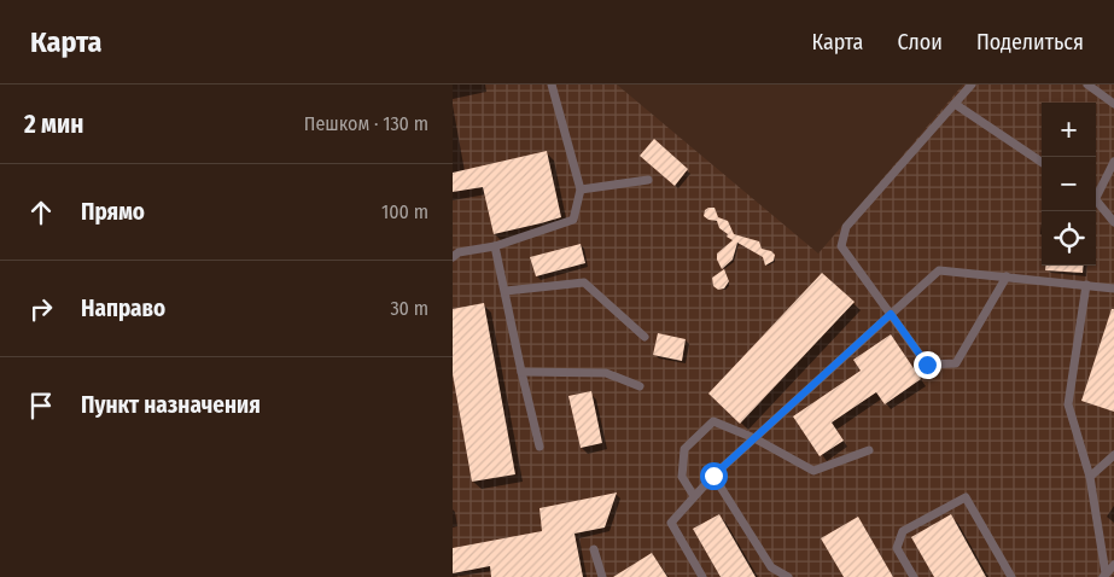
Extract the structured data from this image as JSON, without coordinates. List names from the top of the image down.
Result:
{
  "page": {
    "header": "Карта",
    "nav": ["Карта", "Слои", "Поделиться"],
    "heading": ["2 мин", "Пешком · 130 m"],
    "map_buttons": ["+", "−"],
    "list": [
      ["Прямо", "100 m"],
      ["Направо", "30 m"],
      "Пункт назначения"
    ]
  }
}
